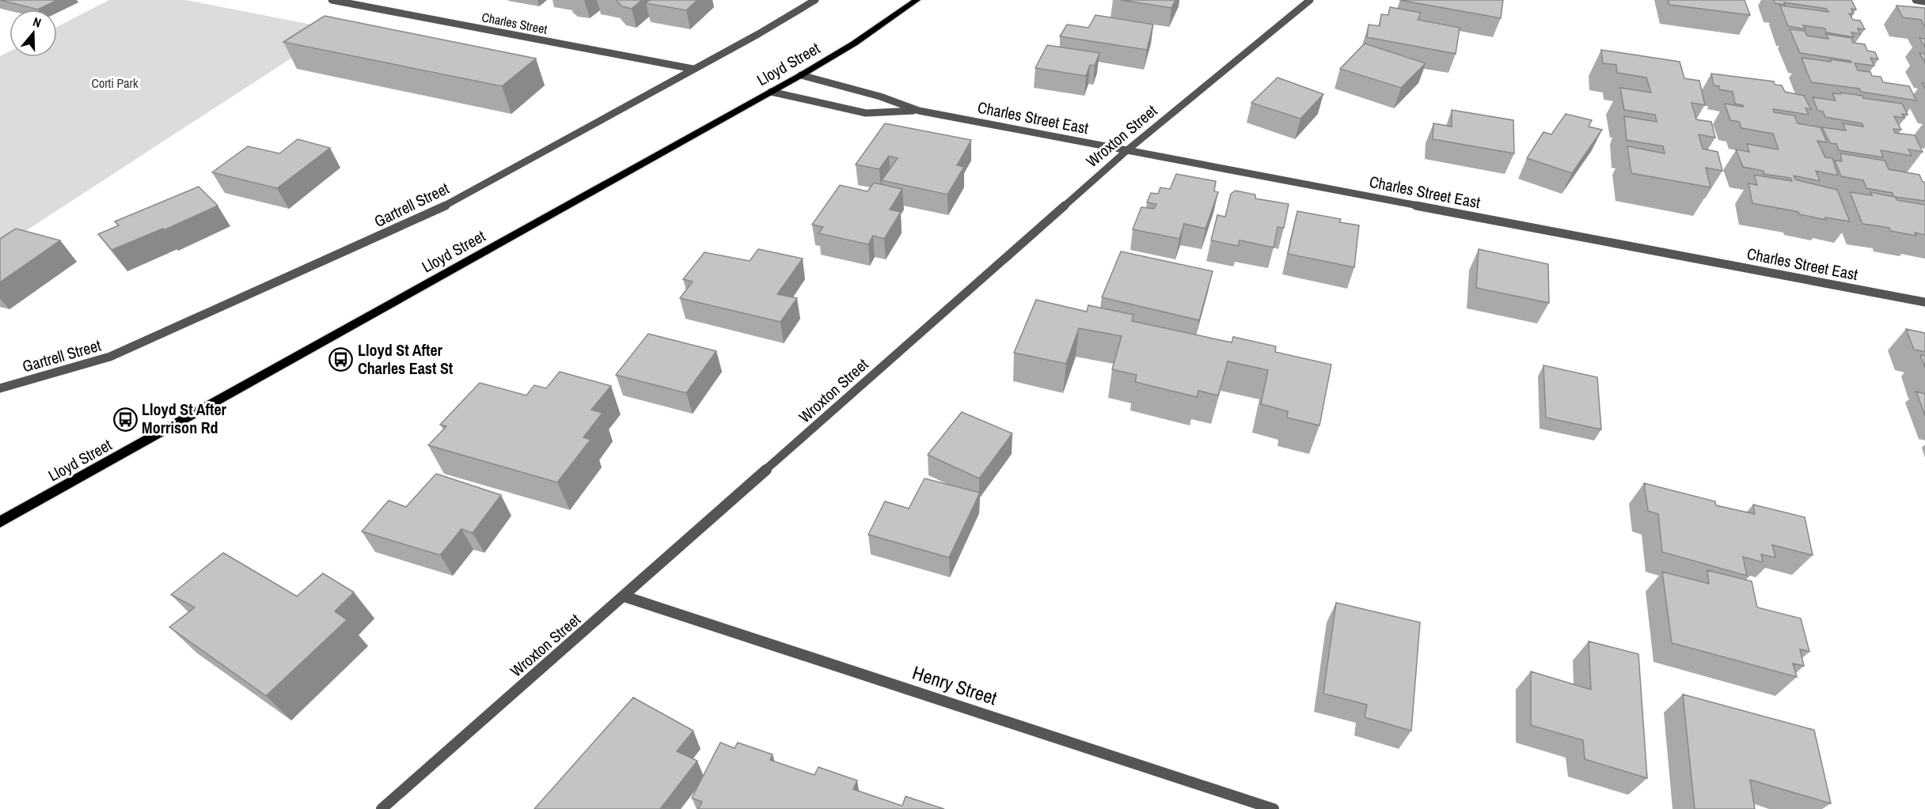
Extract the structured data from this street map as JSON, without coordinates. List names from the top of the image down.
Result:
{
  "streets": {
    "main road": ["Lloyd Street"],
    "street": [
      "Charles Street",
      "Charles Street East",
      "Wroxton Street",
      "Gartrell Street",
      "Henry Street"
    ]
  },
  "crossings": [
    ["Charles Street", "Gartrell Street"],
    ["Lloyd Street", "Charles Street East"],
    ["Charles Street East", "Wroxton Street"],
    ["Wroxton Street", "Henry Street"]
  ],
  "parks": ["Corti Park"],
  "places": {
    "bus stop": ["Lloyd St After Charles East St", "Lloyd St After Morrison Rd"]
  },
  "north": "top"
}
